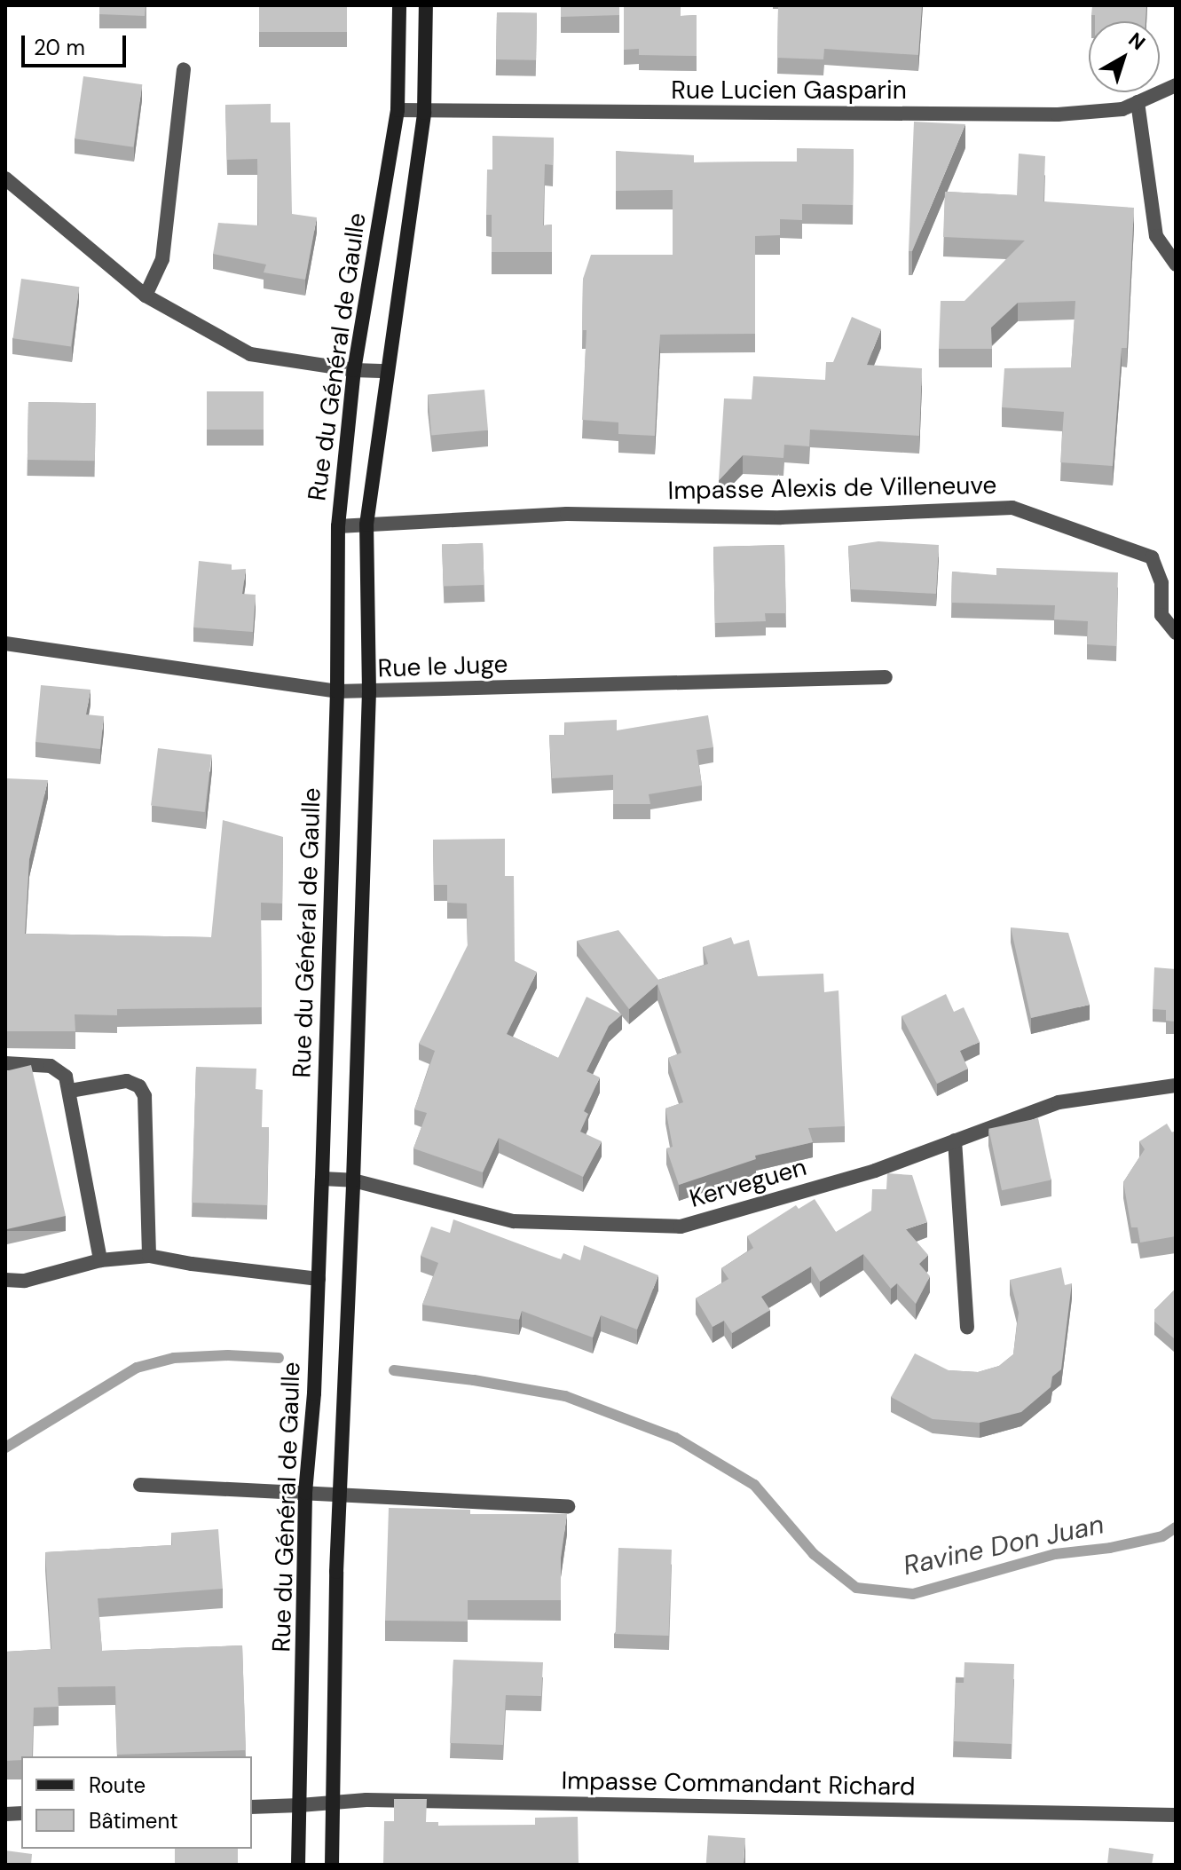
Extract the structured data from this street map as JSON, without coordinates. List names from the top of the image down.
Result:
{
  "streets": {
    "main road": ["Rue du Général de Gaulle"],
    "street": [
      "Rue Lucien Gasparin",
      "Impasse Alexis de Villeneuve",
      "Rue le Juge",
      "Kerveguen",
      "Impasse Commandant Richard"
    ]
  },
  "crossings": [
    ["Rue Lucien Gasparin", "Rue du Général de Gaulle"],
    ["Rue du Général de Gaulle", "Impasse Alexis de Villeneuve"],
    ["Rue du Général de Gaulle", "Rue le Juge"],
    ["Rue du Général de Gaulle", "Kerveguen"],
    ["Rue du Général de Gaulle", "Impasse Commandant Richard"]
  ],
  "water": ["Ravine Don Juan"],
  "legend": ["Route", "Bâtiment"],
  "scale_bar": "20 m",
  "north": "top right"
}
